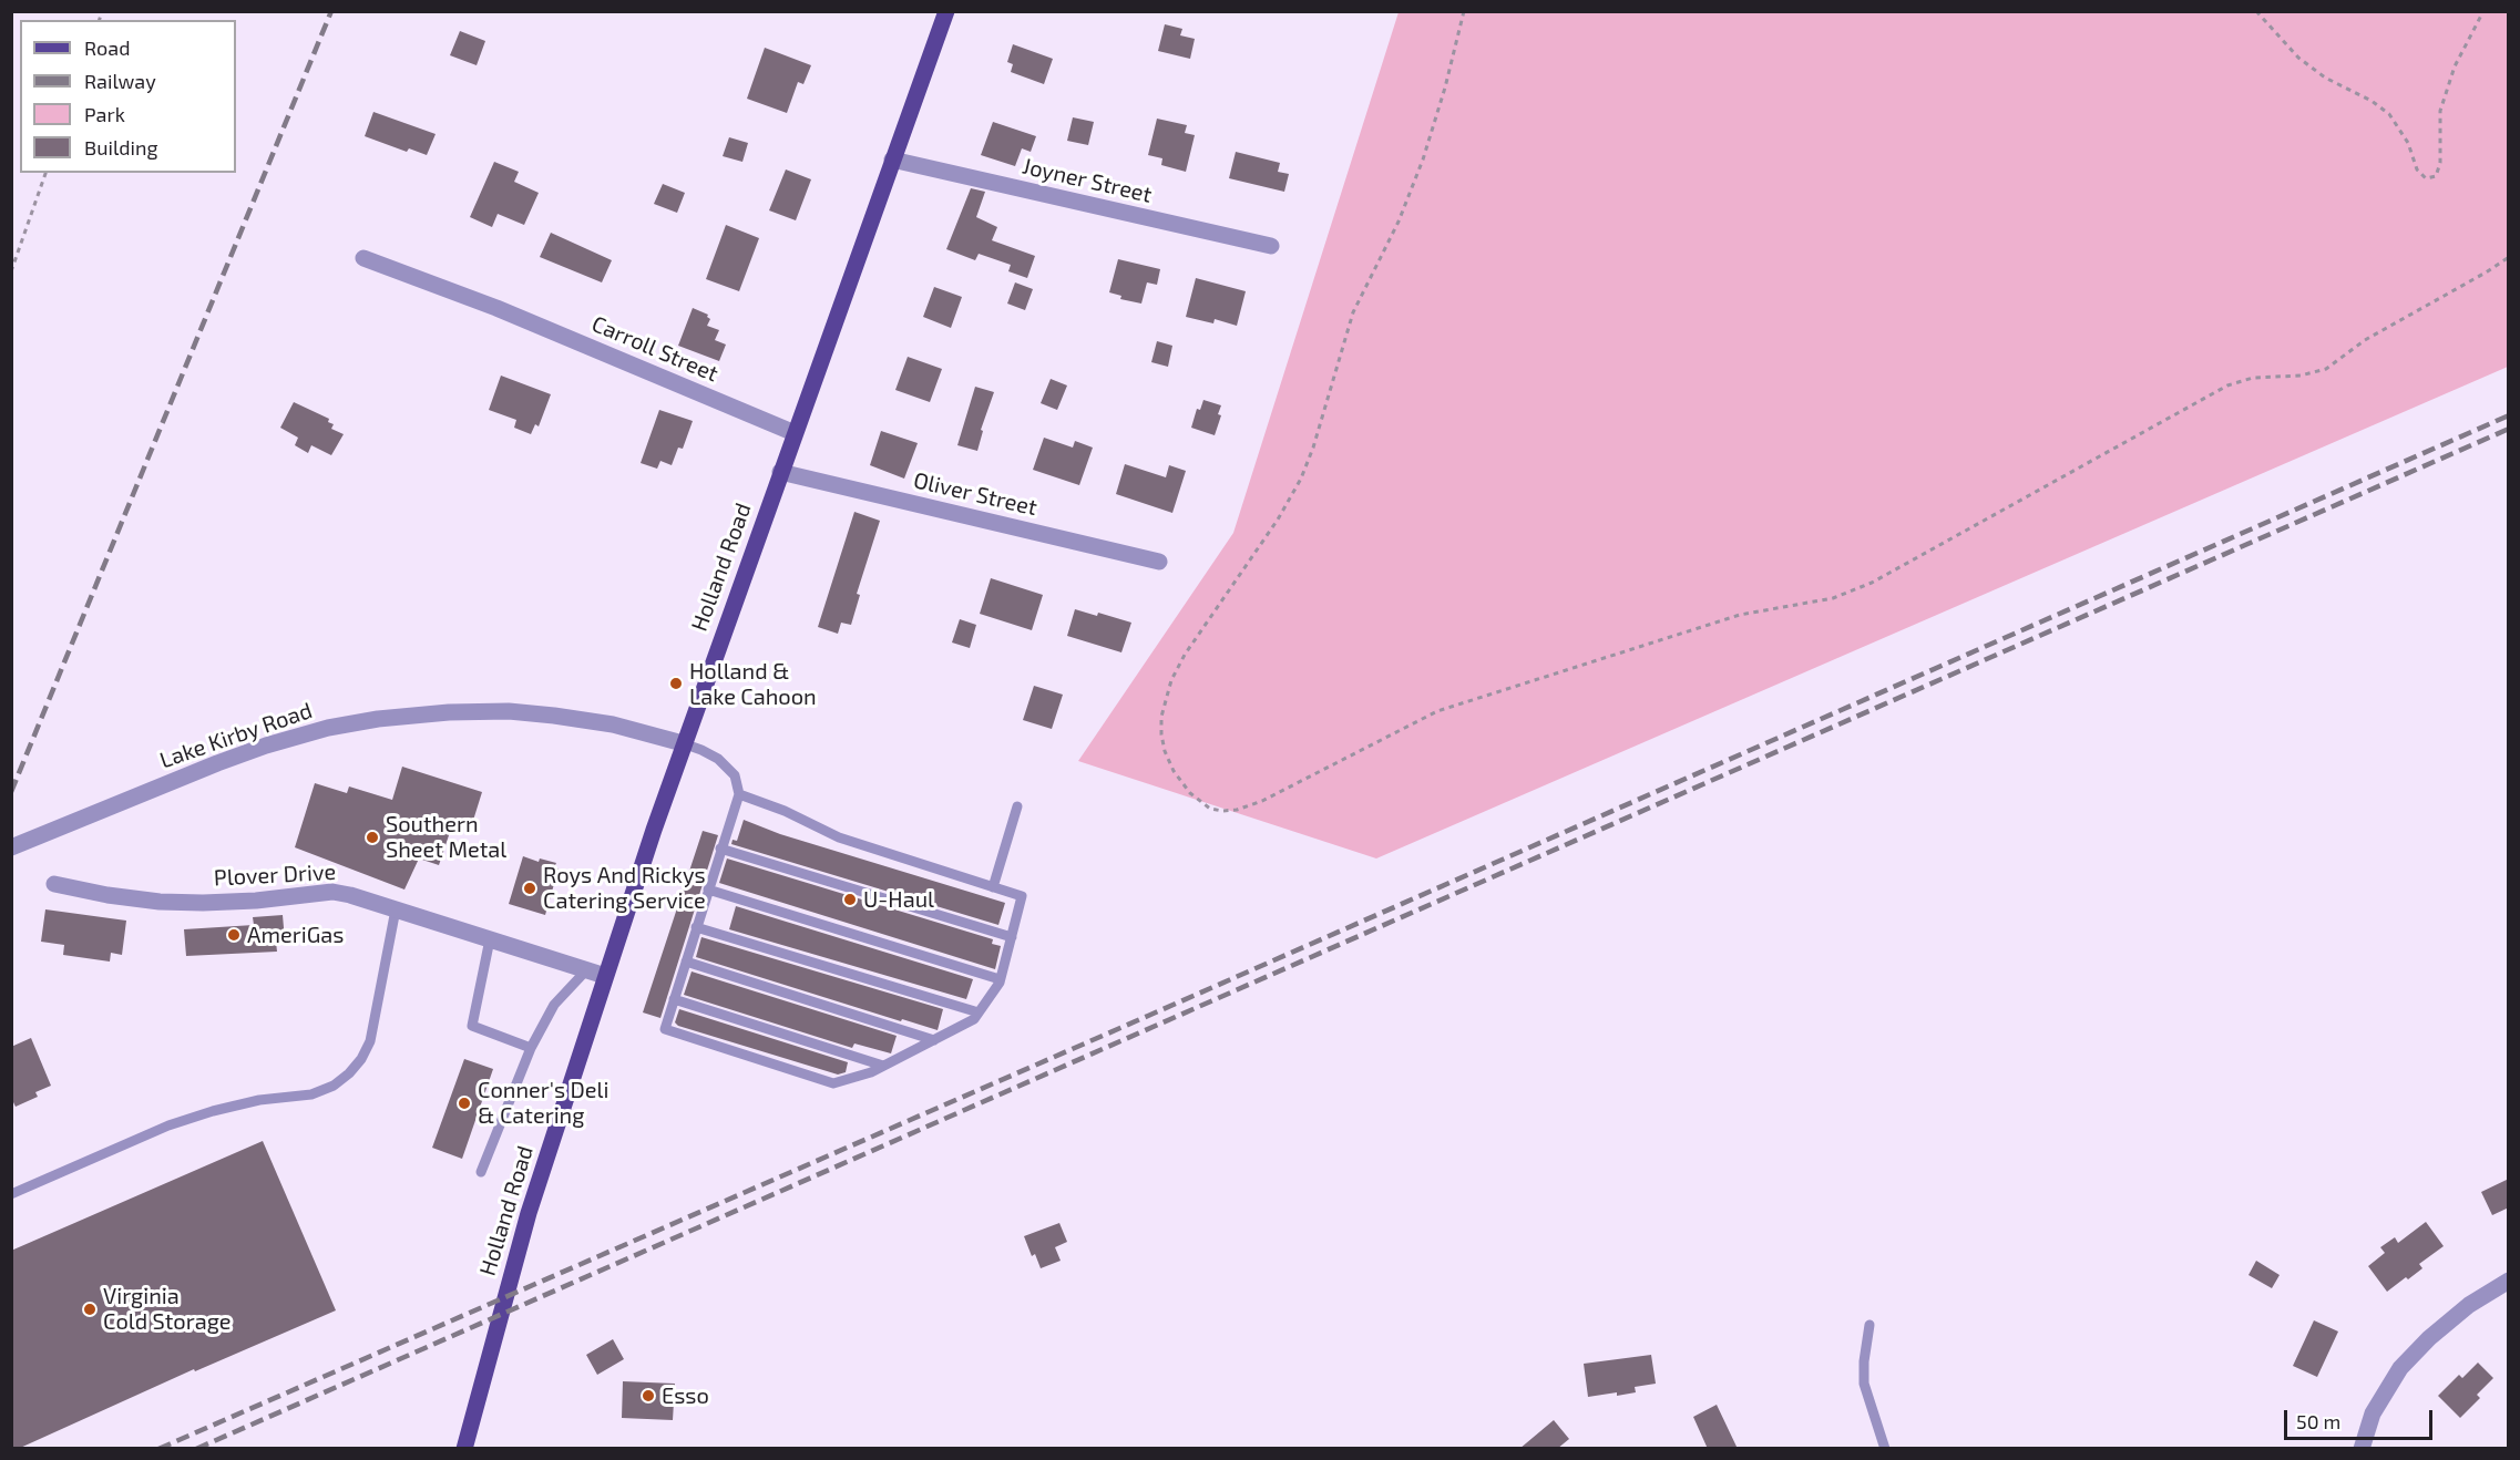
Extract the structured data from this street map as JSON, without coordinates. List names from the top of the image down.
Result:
{
  "streets": {
    "main road": ["Holland Road"],
    "street": [
      "Joyner Street",
      "Carroll Street",
      "Oliver Street",
      "Lake Kirby Road",
      "Plover Drive"
    ]
  },
  "crossings": [
    ["Joyner Street", "Holland Road"],
    ["Carroll Street", "Holland Road"],
    ["Oliver Street", "Holland Road"],
    ["Holland Road", "Lake Kirby Road"],
    ["Holland Road", "Plover Drive"]
  ],
  "places": [
    "Holland & Lake Cahoon",
    "Southern Sheet Metal",
    "Roys And Rickys Catering Service",
    "U-Haul",
    "AmeriGas",
    "Conner's Deli & Catering",
    "Virginia Cold Storage",
    "Esso"
  ],
  "legend": [
    "Road",
    "Railway",
    "Park",
    "Building"
  ],
  "scale_bar": "50 m"
}
